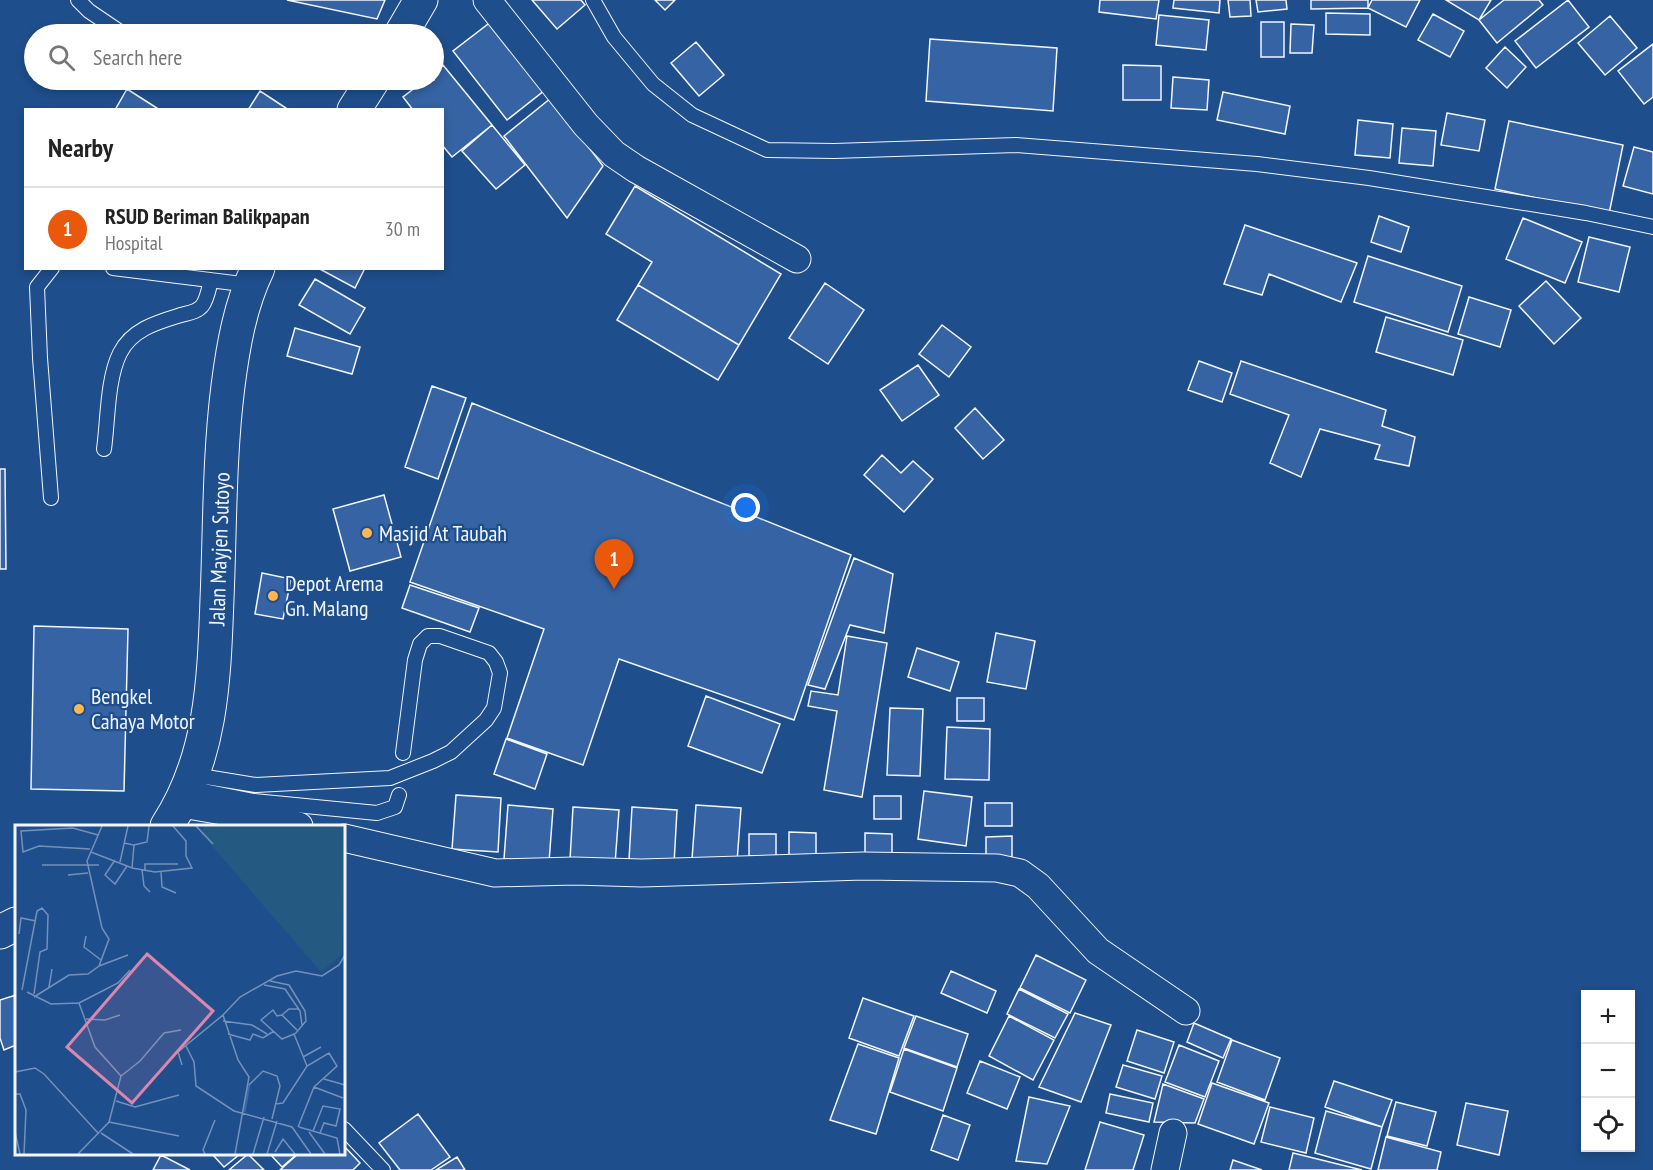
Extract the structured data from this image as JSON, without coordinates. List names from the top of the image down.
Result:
{
  "streets": {
    "main road": ["Jalan Mayjen Sutoyo"]
  },
  "places": ["Masjid At Taubah", "Depot Arema Gn. Malang", "Bengkel Cahaya Motor"],
  "page": {
    "search": "Search here",
    "heading": "Nearby",
    "list": [
      {
        "mark": "1",
        "name": "RSUD Beriman Balikpapan",
        "note": "Hospital",
        "value": "30 m"
      }
    ],
    "pins": "1",
    "map_buttons": ["+", "−"]
  }
}
